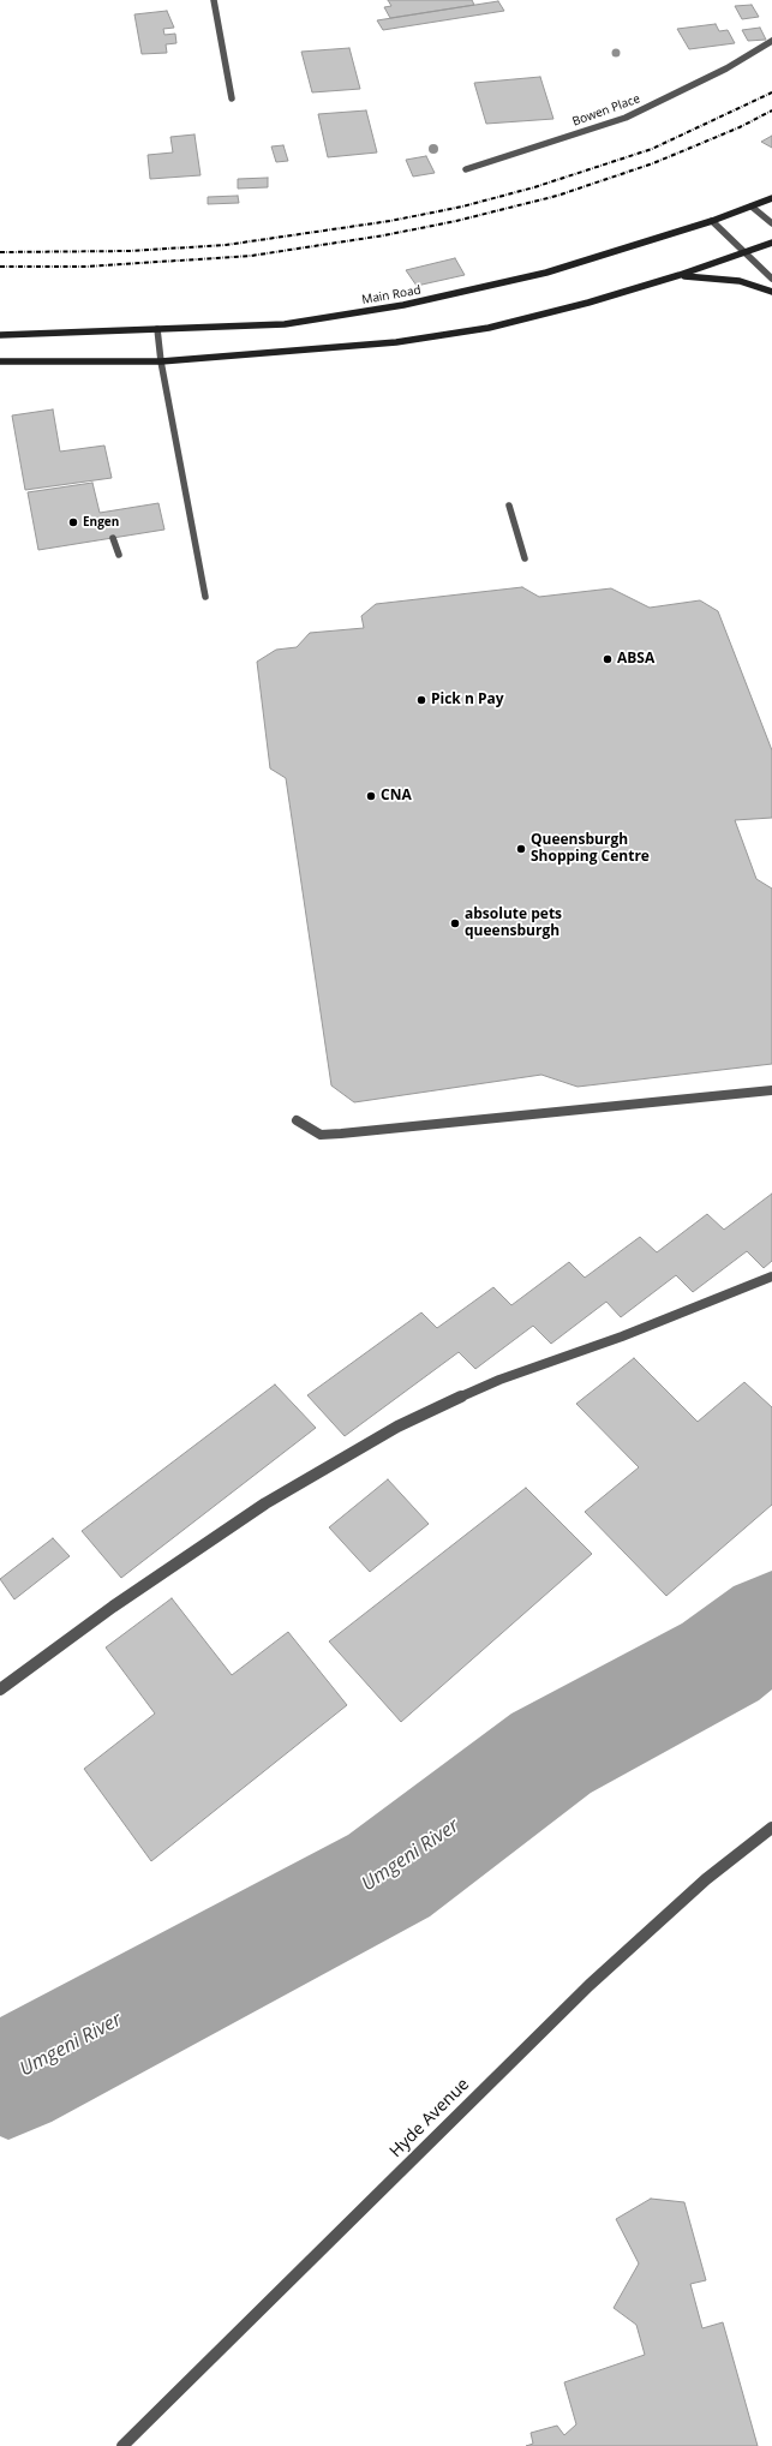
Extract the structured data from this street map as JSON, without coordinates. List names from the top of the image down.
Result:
{
  "streets": {
    "main road": ["Main Road"],
    "street": ["Bowen Place", "Hyde Avenue"]
  },
  "water": ["Umgeni River"],
  "places": [
    "Engen",
    "ABSA",
    "Pick n Pay",
    "CNA",
    "Queensburgh Shopping Centre",
    "absolute pets queensburgh"
  ]
}
